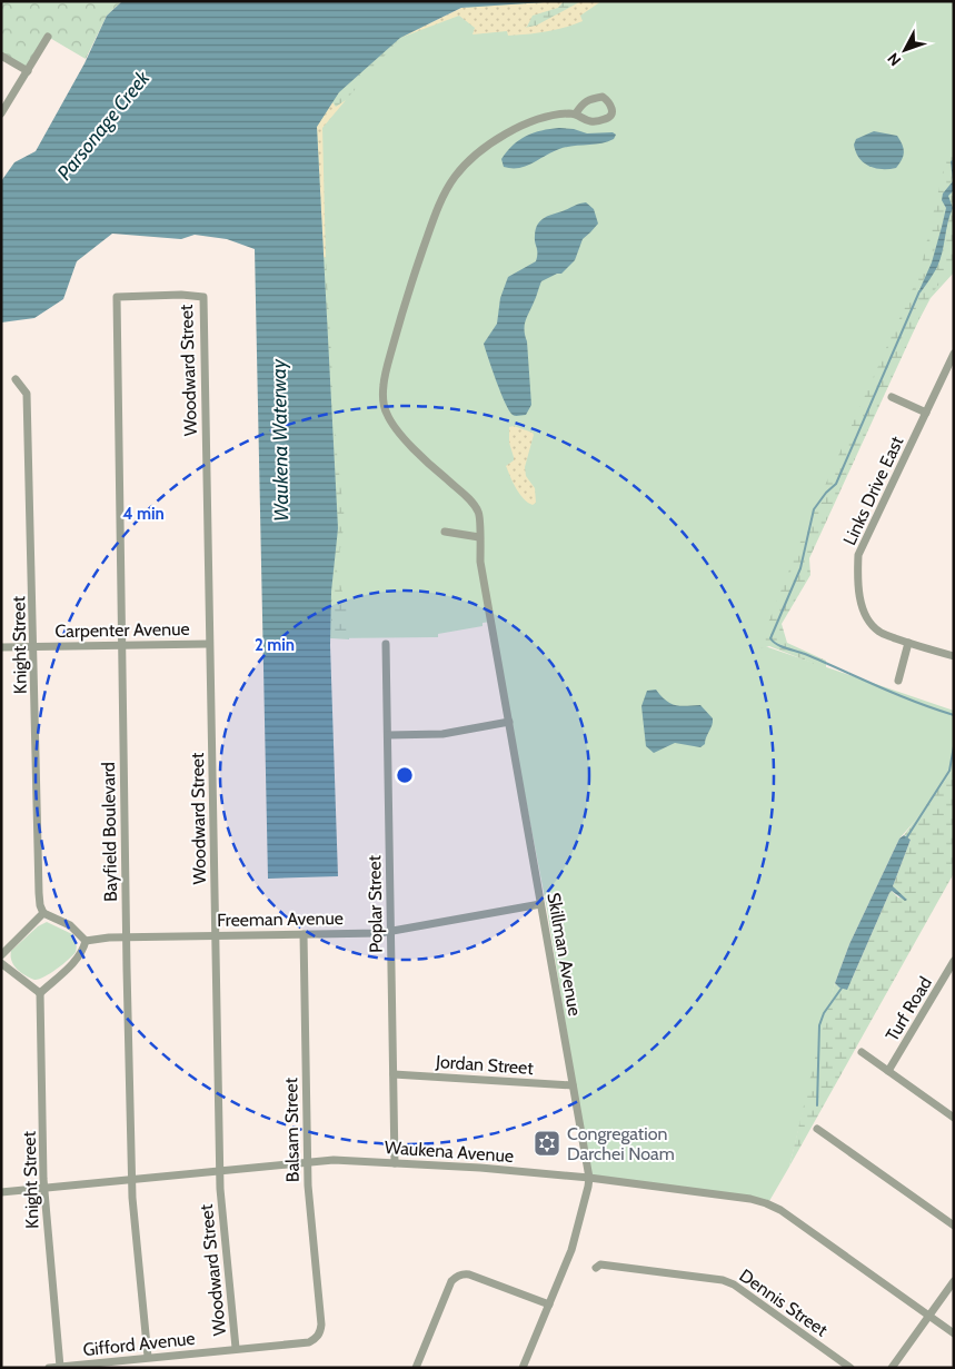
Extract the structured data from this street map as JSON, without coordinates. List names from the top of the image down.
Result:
{
  "streets": {
    "street": [
      "Woodward Street",
      "Links Drive East",
      "Carpenter Avenue",
      "Knight Street",
      "Bayfield Boulevard",
      "Poplar Street",
      "Freeman Avenue",
      "Skillman Avenue",
      "Turf Road",
      "Jordan Street",
      "Balsam Street",
      "Waukena Avenue",
      "Dennis Street",
      "Gifford Avenue"
    ]
  },
  "crossings": [
    ["Woodward Street", "Carpenter Avenue"],
    ["Woodward Street", "Bayfield Boulevard"],
    ["Woodward Street", "Freeman Avenue"],
    ["Woodward Street", "Waukena Avenue"],
    ["Woodward Street", "Gifford Avenue"],
    ["Carpenter Avenue", "Knight Street"],
    ["Carpenter Avenue", "Bayfield Boulevard"],
    ["Knight Street", "Waukena Avenue"],
    ["Knight Street", "Gifford Avenue"],
    ["Bayfield Boulevard", "Freeman Avenue"],
    ["Bayfield Boulevard", "Waukena Avenue"],
    ["Bayfield Boulevard", "Gifford Avenue"],
    ["Poplar Street", "Freeman Avenue"],
    ["Poplar Street", "Jordan Street"],
    ["Poplar Street", "Waukena Avenue"],
    ["Freeman Avenue", "Skillman Avenue"],
    ["Freeman Avenue", "Balsam Street"],
    ["Skillman Avenue", "Jordan Street"],
    ["Skillman Avenue", "Waukena Avenue"],
    ["Balsam Street", "Waukena Avenue"],
    ["Balsam Street", "Gifford Avenue"]
  ],
  "water": ["Parsonage Creek", "Waukena Waterway"],
  "places": {
    "synagogue": ["Congregation Darchei Noam"]
  },
  "north": "bottom left",
  "rings": ["4 min", "2 min"]
}
